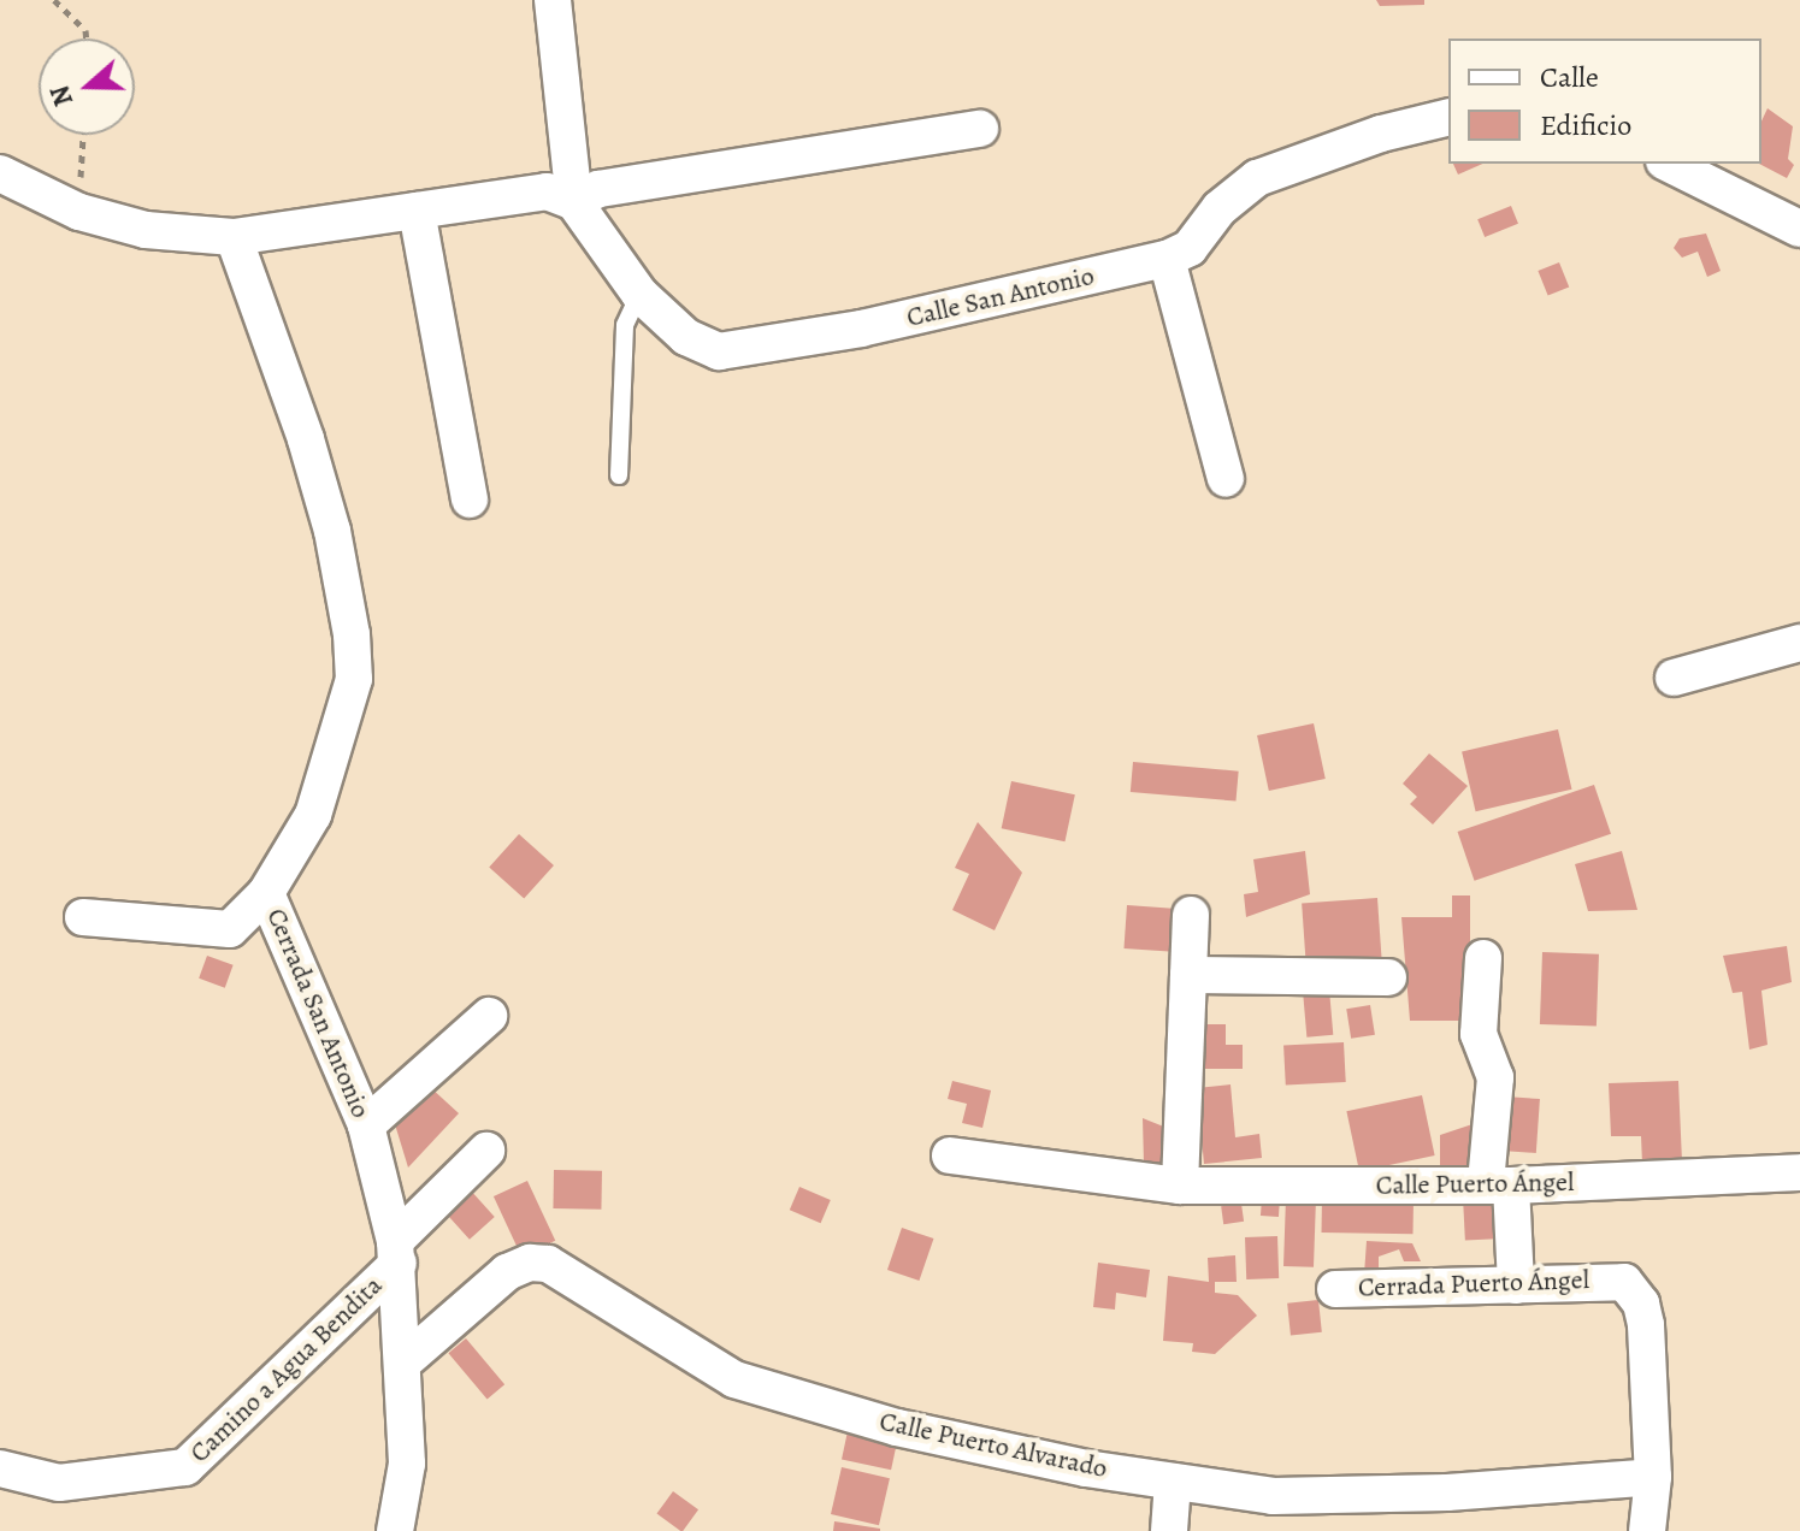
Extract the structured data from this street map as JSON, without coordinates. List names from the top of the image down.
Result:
{
  "streets": {
    "street": [
      "Calle San Antonio",
      "Cerrada San Antonio",
      "Calle Puerto Ángel",
      "Cerrada Puerto Ángel",
      "Camino a Agua Bendita",
      "Calle Puerto Alvarado"
    ]
  },
  "crossings": [
    ["Cerrada San Antonio", "Camino a Agua Bendita"],
    ["Cerrada San Antonio", "Calle Puerto Alvarado"],
    ["Cerrada Puerto Ángel", "Calle Puerto Alvarado"]
  ],
  "legend": ["Calle", "Edificio"],
  "north": "left"
}
